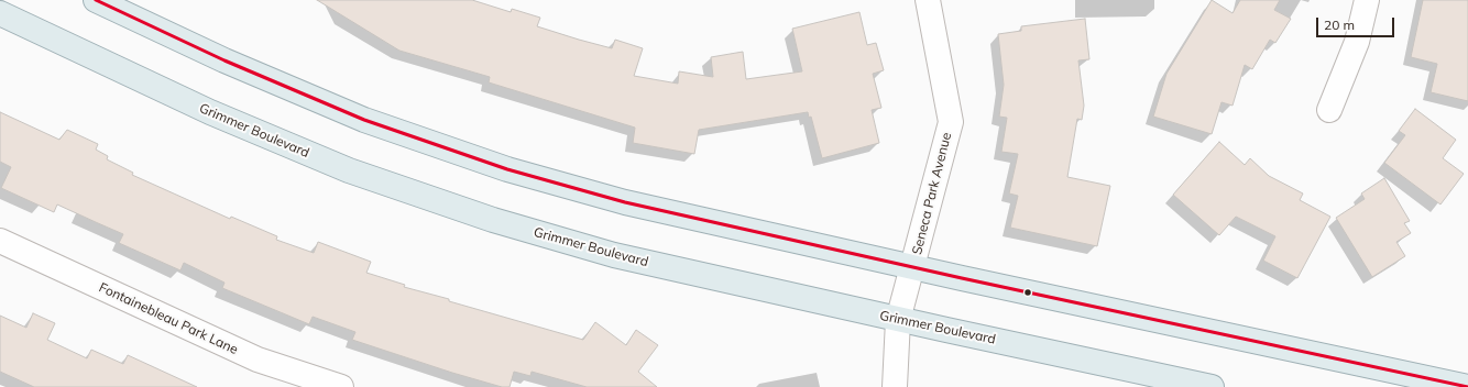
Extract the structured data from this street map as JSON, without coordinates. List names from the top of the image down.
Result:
{
  "streets": {
    "main road": ["Grimmer Boulevard"],
    "street": ["Seneca Park Avenue", "Fontainebleau Park Lane"]
  },
  "crossings": [
    ["Grimmer Boulevard", "Seneca Park Avenue"]
  ],
  "scale_bar": "20 m"
}
